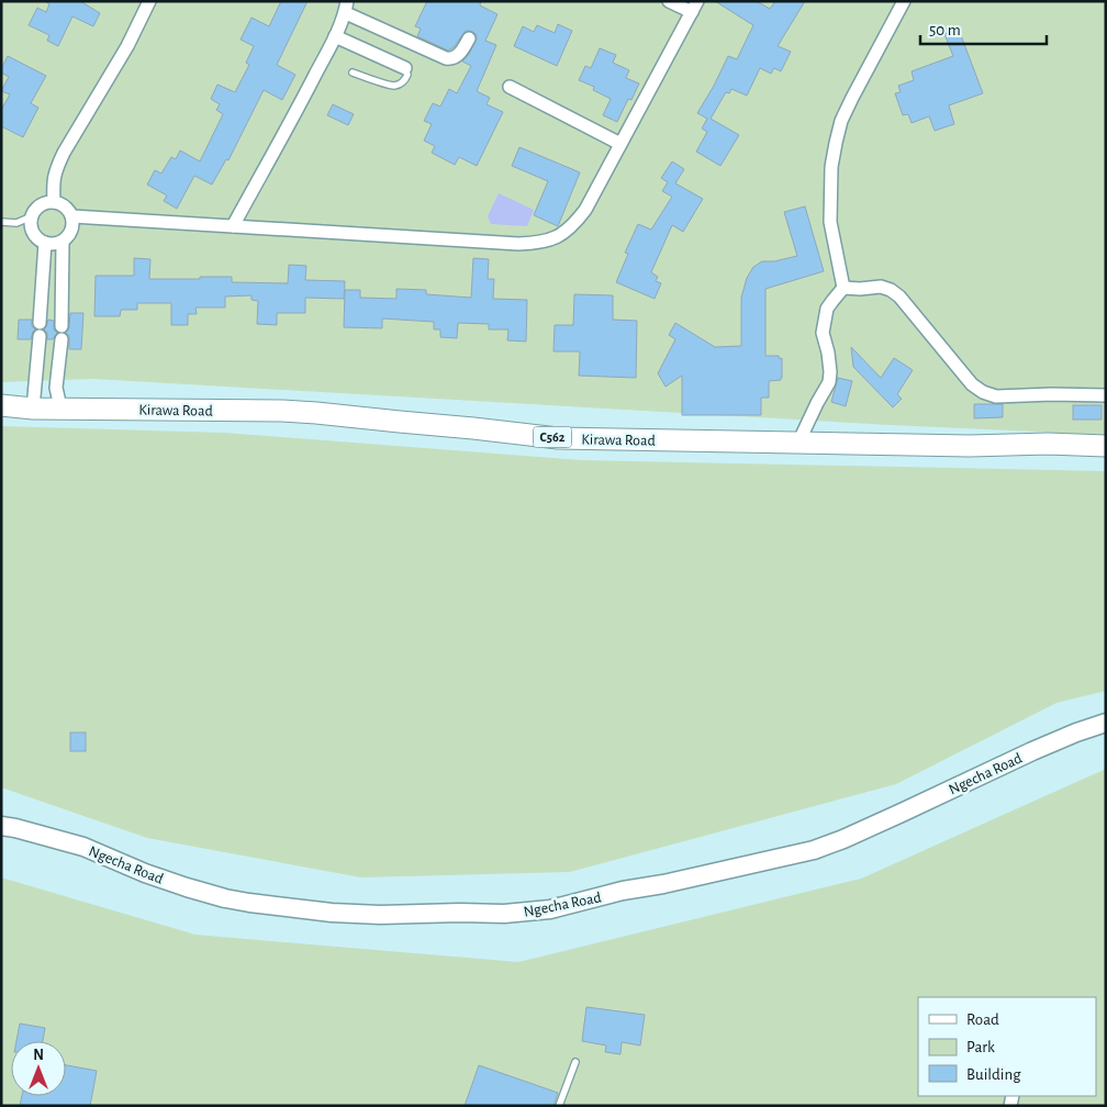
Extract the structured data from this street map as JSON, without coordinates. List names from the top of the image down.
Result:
{
  "streets": {
    "main road": ["Kirawa Road", "C562", "Ngecha Road"]
  },
  "legend": ["Road", "Park", "Building"],
  "scale_bar": "50 m",
  "north": "top"
}
